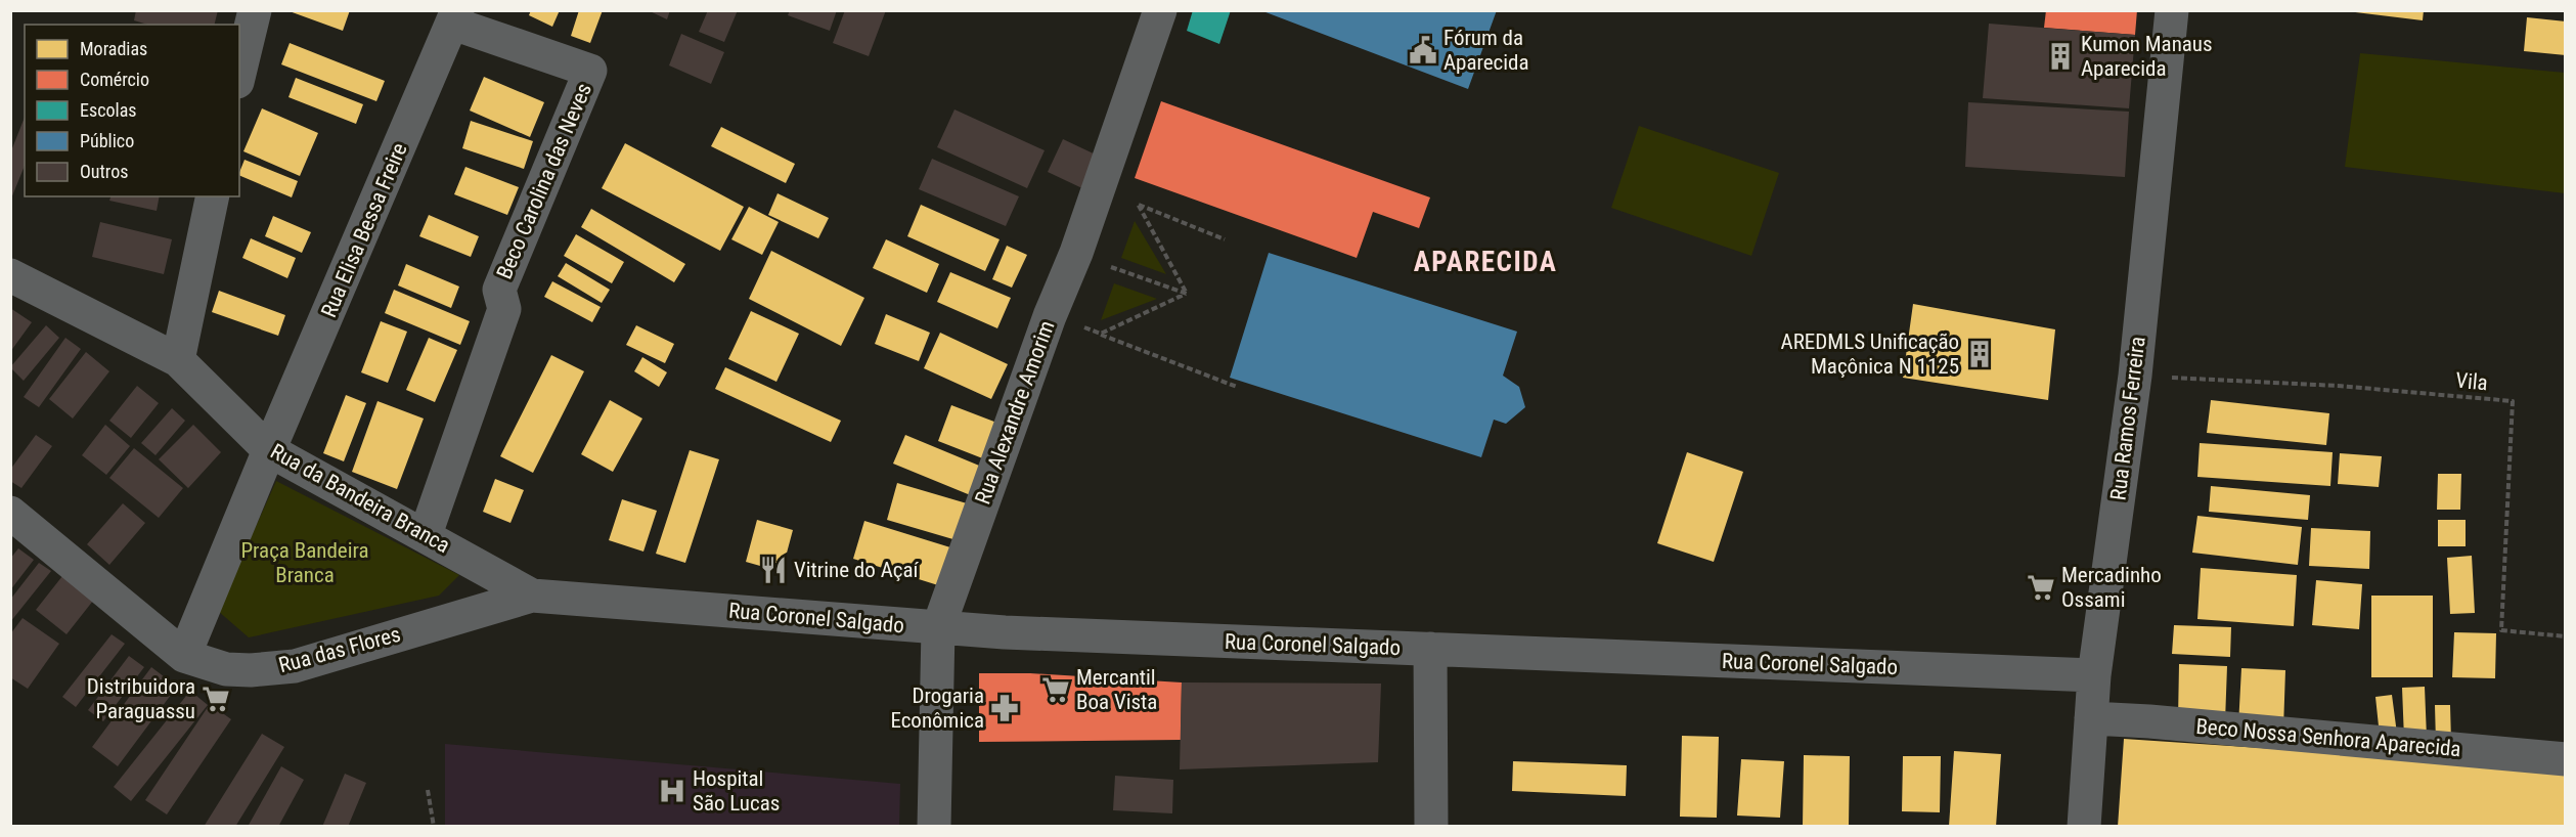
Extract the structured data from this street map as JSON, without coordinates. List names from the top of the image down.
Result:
{
  "streets": {
    "street": [
      "Beco Carolina das Neves",
      "Rua Elisa Bessa Freire",
      "Rua Alexandre Amorim",
      "Rua Ramos Ferreira",
      "Rua da Bandeira Branca",
      "Rua Coronel Salgado",
      "Rua das Flores",
      "Beco Nossa Senhora Aparecida"
    ],
    "path": ["Vila"]
  },
  "crossings": [
    ["Beco Carolina das Neves", "Rua Elisa Bessa Freire"],
    ["Beco Carolina das Neves", "Rua da Bandeira Branca"],
    ["Rua Elisa Bessa Freire", "Rua da Bandeira Branca"],
    ["Rua Elisa Bessa Freire", "Rua das Flores"],
    ["Vila", "Rua Ramos Ferreira"],
    ["Rua Alexandre Amorim", "Rua Coronel Salgado"],
    ["Rua Ramos Ferreira", "Rua Coronel Salgado"],
    ["Rua Ramos Ferreira", "Beco Nossa Senhora Aparecida"],
    ["Rua da Bandeira Branca", "Rua Coronel Salgado"],
    ["Rua da Bandeira Branca", "Rua das Flores"],
    ["Rua Coronel Salgado", "Rua das Flores"]
  ],
  "districts": ["APARECIDA"],
  "parks": ["Praça Bandeira Branca"],
  "places": {
    "public building": ["Fórum da Aparecida"],
    "building": ["Kumon Manaus Aparecida", "AREDMLS Unificação Maçônica N 1125"],
    "restaurant": ["Vitrine do Açaí"],
    "supermarket": ["Mercadinho Ossami", "Mercantil Boa Vista", "Distribuidora Paraguassu"],
    "pharmacy": ["Drogaria Econômica"],
    "hospital": ["Hospital São Lucas"]
  },
  "legend": [
    "Moradias",
    "Comércio",
    "Escolas",
    "Público",
    "Outros"
  ]
}
